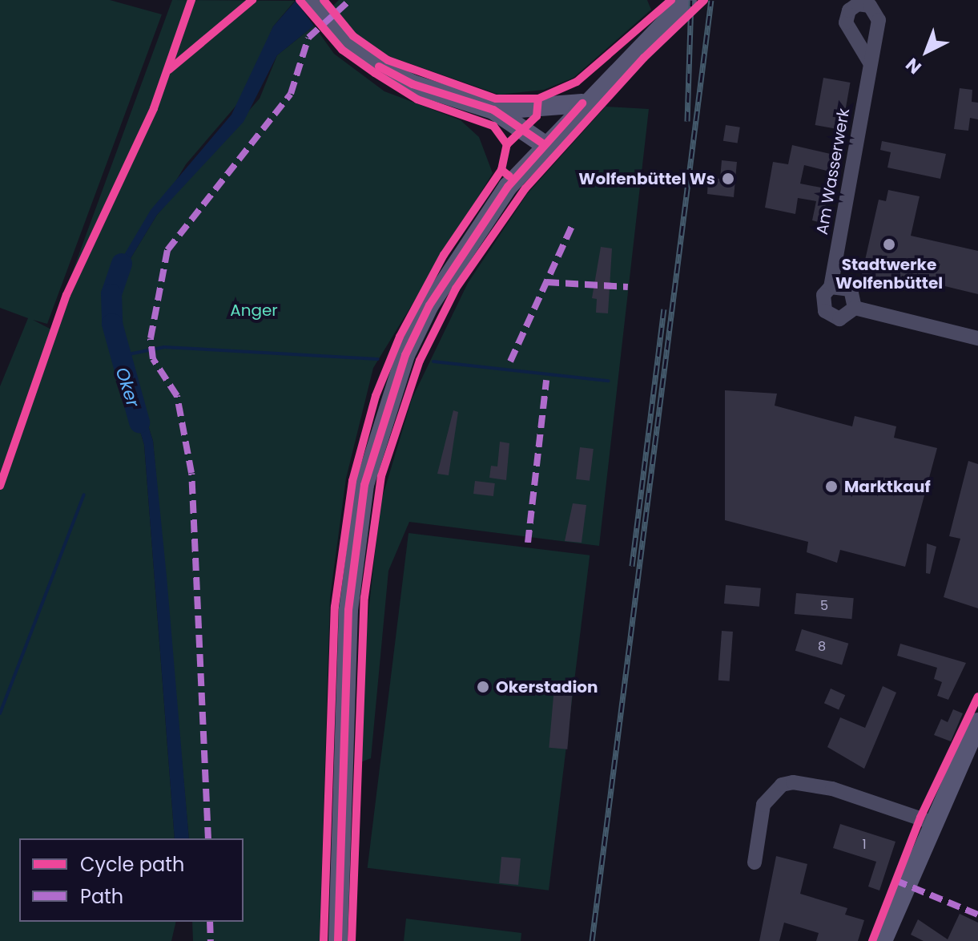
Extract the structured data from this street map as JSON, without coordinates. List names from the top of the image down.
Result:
{
  "streets": {
    "street": ["Am Wasserwerk"]
  },
  "water": ["Oker"],
  "parks": ["Anger"],
  "places": [
    "Wolfenbüttel Ws",
    "Stadtwerke Wolfenbüttel",
    "Marktkauf",
    "Okerstadion"
  ],
  "house_numbers": ["5", "8", "1"],
  "legend": ["Cycle path", "Path"],
  "north": "bottom left"
}
